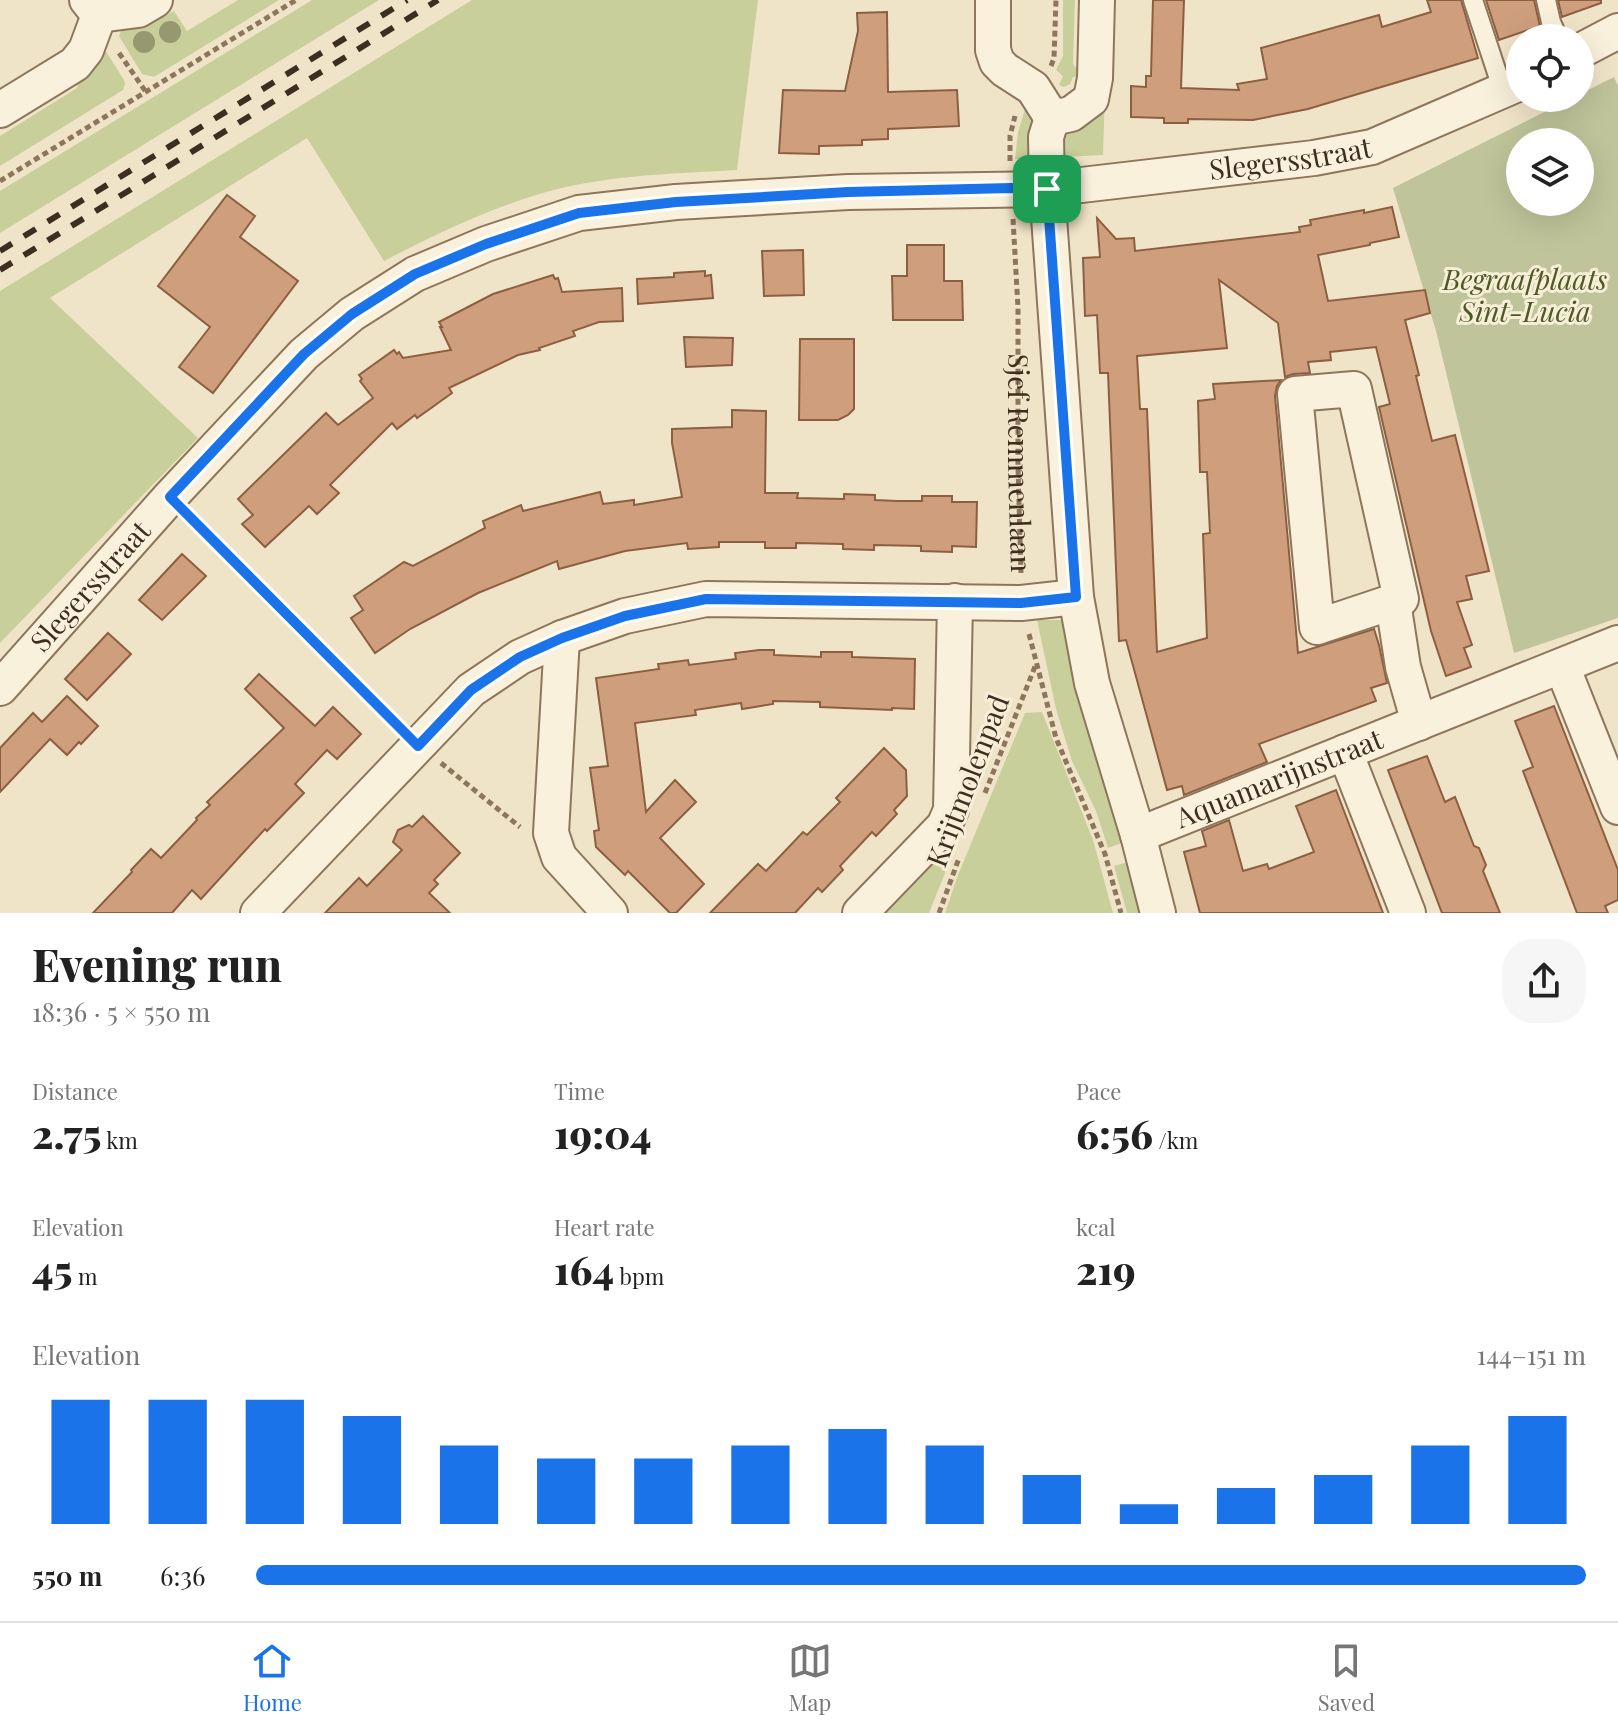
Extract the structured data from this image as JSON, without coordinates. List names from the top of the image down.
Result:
{
  "streets": {
    "street": ["Slegersstraat", "Sjef Remmenlaan", "Aquamarijnstraat"],
    "path": ["Krijtmolenpad"]
  },
  "crossings": [
    ["Slegersstraat", "Sjef Remmenlaan"],
    ["Sjef Remmenlaan", "Aquamarijnstraat"],
    ["Sjef Remmenlaan", "Krijtmolenpad"]
  ],
  "parks": ["Begraafplaats Sint-Lucia"],
  "page": {
    "heading": ["Evening run", "18:36 · 5 × 550 m"],
    "stats": [
      ["Distance", "2.75 km"],
      ["Time", "19:04"],
      ["Pace", "6:56 /km"],
      ["Elevation", "45 m"],
      ["Heart rate", "164 bpm"],
      ["kcal", "219"]
    ],
    "chart": ["Elevation", "144–151 m"],
    "list": [
      {
        "name": "550 m",
        "note": "6:36"
      }
    ],
    "tabs": ["Home", "Map", "Saved"]
  }
}
